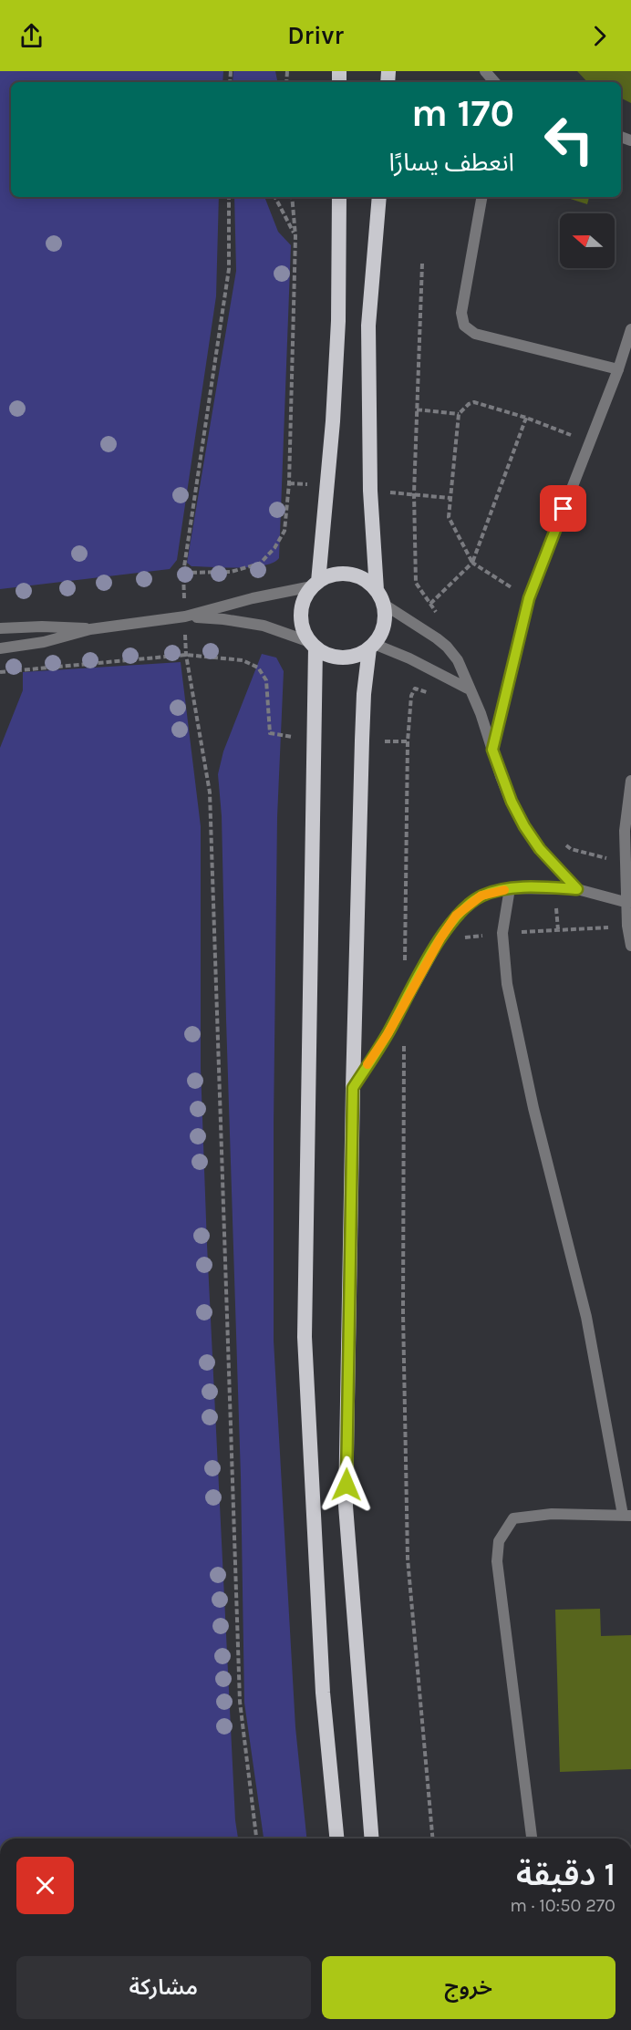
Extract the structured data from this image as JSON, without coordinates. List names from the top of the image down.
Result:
{
  "north": "left",
  "page": {
    "header": "Drivr",
    "turn": ["170 m", "انعطف يسارًا"],
    "heading": ["1 دقيقة", "270 m · 10:50"],
    "buttons": ["خروج", "مشاركة"]
  }
}
